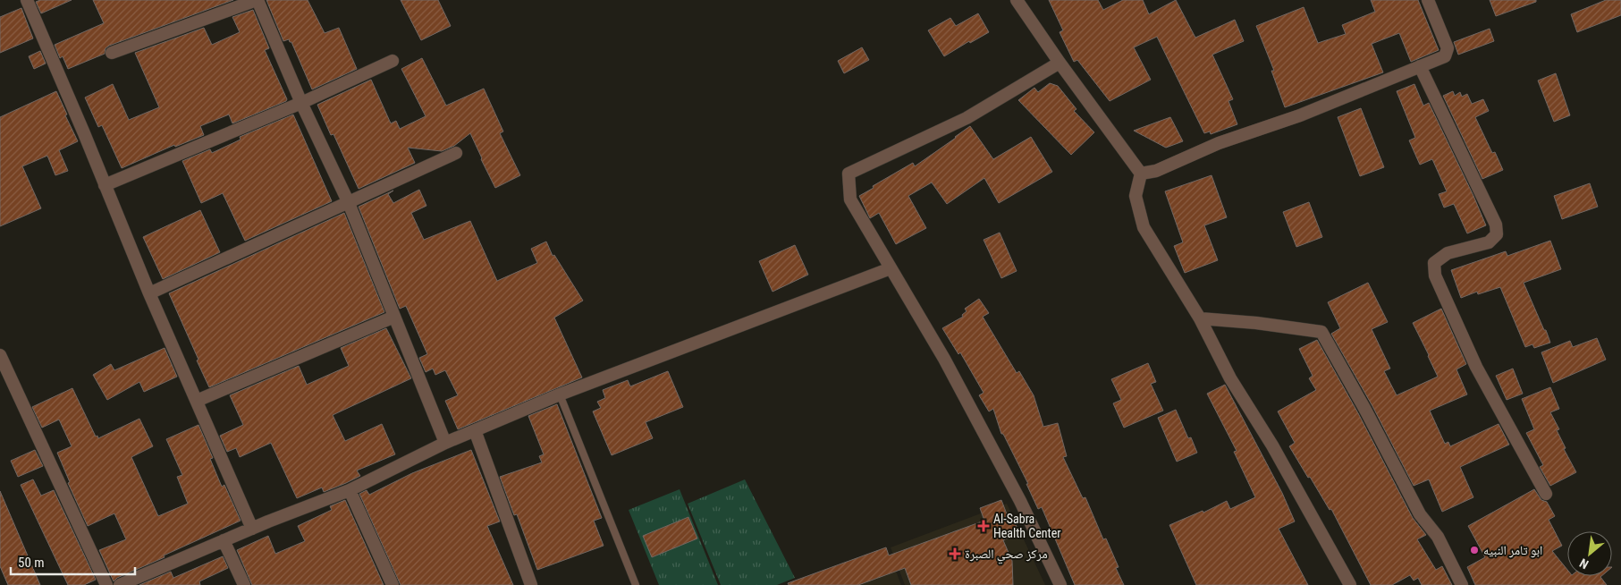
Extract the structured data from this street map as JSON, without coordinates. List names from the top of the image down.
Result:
{
  "places": {
    "health": ["Al-Sabra Health Center", "مركز صحي الصبرة"],
    "other": ["ابو تامر النبيه"]
  },
  "scale_bar": "50 m",
  "north": "bottom left"
}
